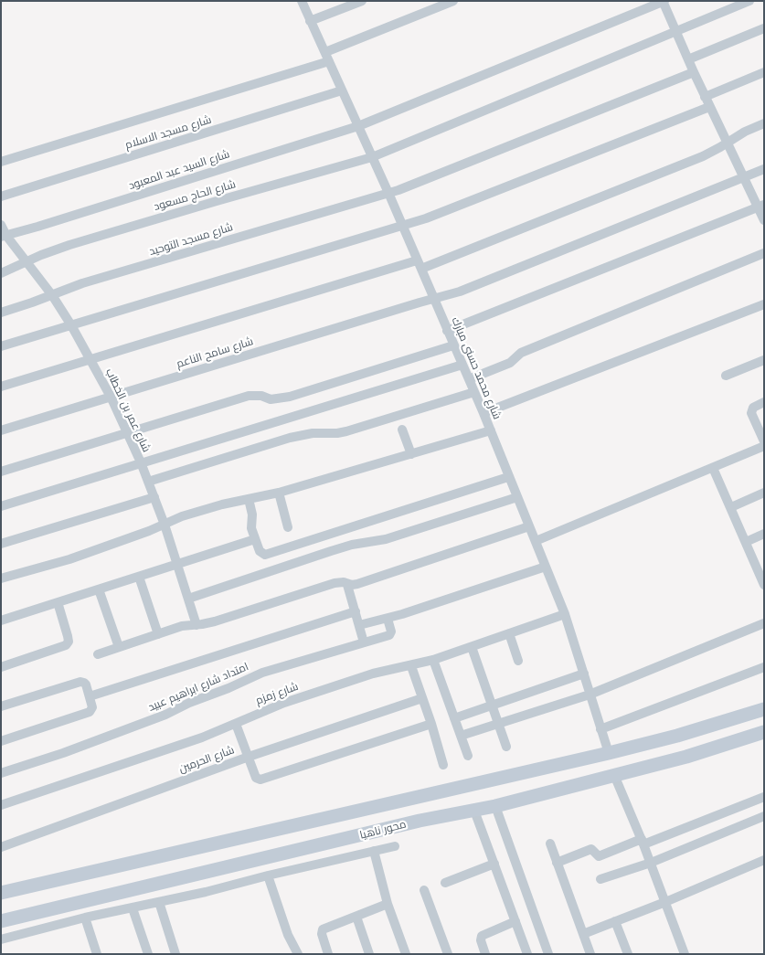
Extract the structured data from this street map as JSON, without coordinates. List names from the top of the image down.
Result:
{
  "streets": {
    "main road": ["محور ناهيا"],
    "street": [
      "شارع مسجد الاسلام",
      "شارع السيد عبد المعبود",
      "شارع الحاج مسعود",
      "شارع مسجد التوحيد",
      "شارع سامح الناعم",
      "شارع محمد حسنى مبارك",
      "شارع عمر بن الخطاب",
      "امتداد شارع ابراهيم عبيد",
      "شارع زمزم",
      "شارع الحرمين"
    ]
  },
  "crossings": [
    ["شارع مسجد الاسلام", "شارع محمد حسنى مبارك"],
    ["شارع السيد عبد المعبود", "شارع محمد حسنى مبارك"],
    ["شارع السيد عبد المعبود", "شارع عمر بن الخطاب"],
    ["شارع الحاج مسعود", "شارع محمد حسنى مبارك"],
    ["شارع الحاج مسعود", "شارع عمر بن الخطاب"],
    ["شارع مسجد التوحيد", "شارع محمد حسنى مبارك"],
    ["شارع مسجد التوحيد", "شارع عمر بن الخطاب"],
    ["شارع سامح الناعم", "شارع محمد حسنى مبارك"],
    ["شارع سامح الناعم", "شارع عمر بن الخطاب"],
    ["شارع محمد حسنى مبارك", "شارع زمزم"],
    ["شارع محمد حسنى مبارك", "محور ناهيا"]
  ]
}
